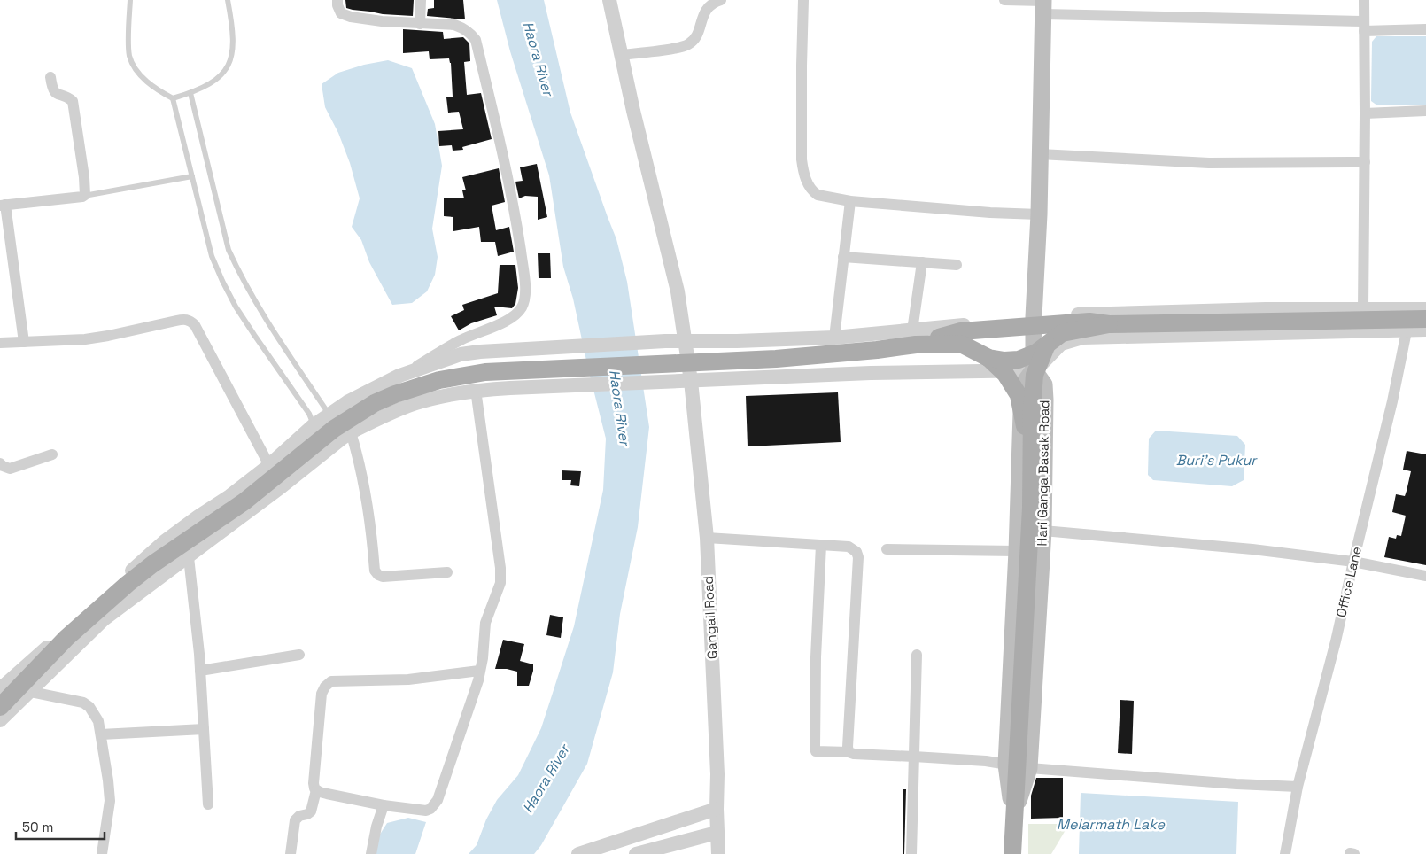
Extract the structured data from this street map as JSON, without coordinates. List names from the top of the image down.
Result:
{
  "streets": {
    "main road": ["Hari Ganga Basak Road"],
    "street": ["Office Lane", "Gangail Road"]
  },
  "water": ["Haora River", "Buri's Pukur", "Melarmath Lake"],
  "scale_bar": "50 m"
}
